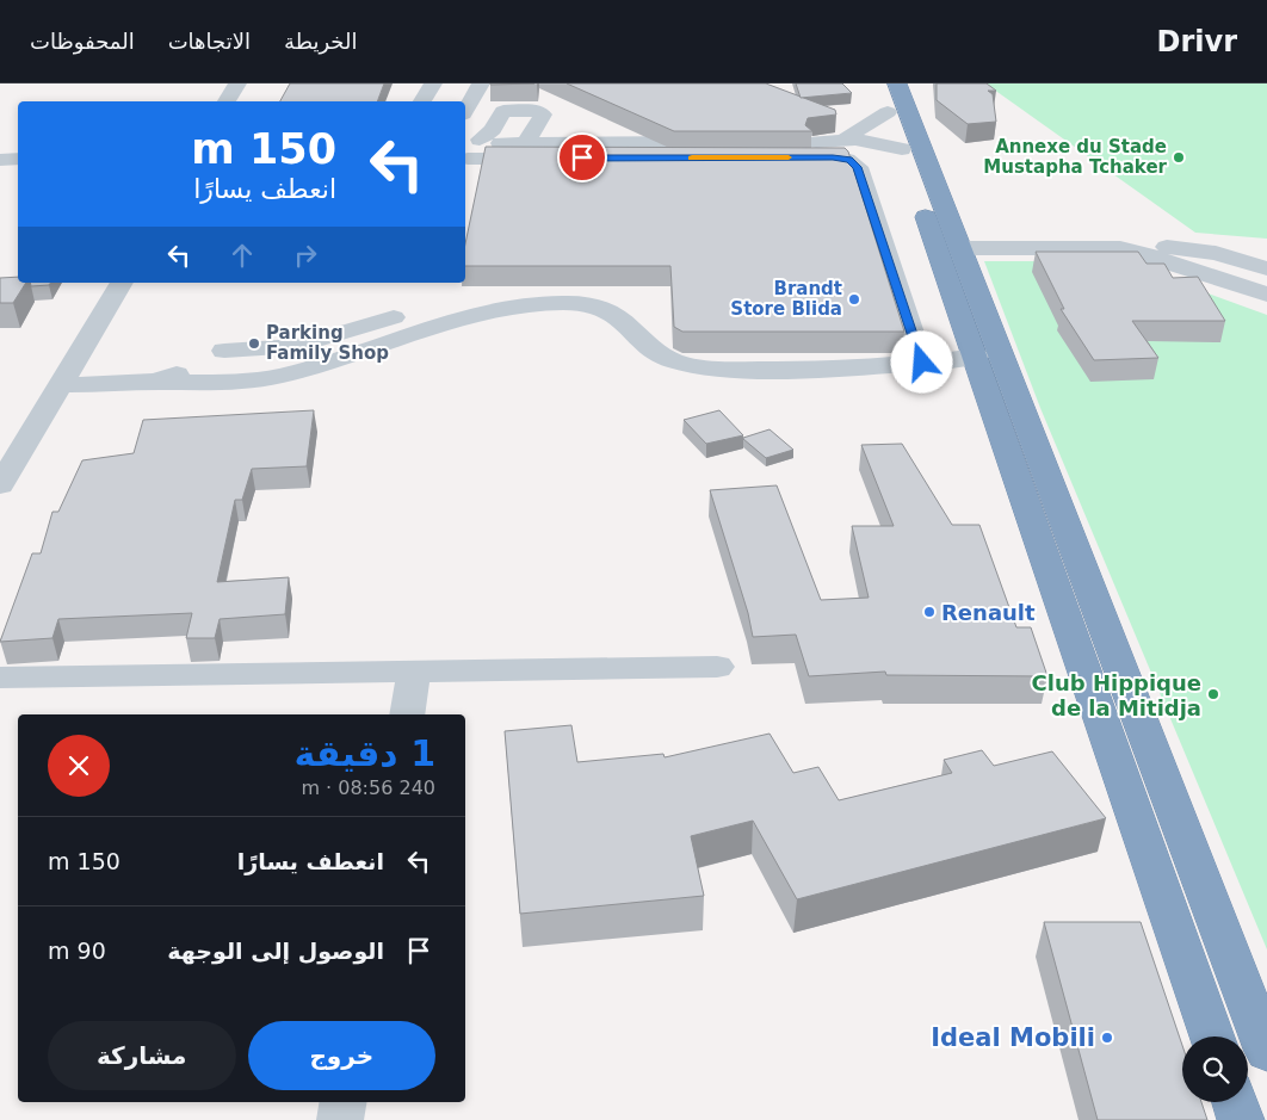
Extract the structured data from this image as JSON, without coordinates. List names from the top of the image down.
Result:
{
  "places": [
    "Annexe du Stade Mustapha Tchaker",
    "Brandt Store Blida",
    "Parking Family Shop",
    "Renault",
    "Club Hippique de la Mitidja",
    "Ideal Mobili"
  ],
  "page": {
    "header": "Drivr",
    "nav": ["الخريطة", "الاتجاهات", "المحفوظات"],
    "turn": ["150 m", "انعطف يسارًا"],
    "heading": ["1 دقيقة", "240 m · 08:56"],
    "list": [
      {
        "name": "انعطف يسارًا",
        "value": "150 m"
      },
      {
        "name": "الوصول إلى الوجهة",
        "value": "90 m"
      }
    ],
    "buttons": ["خروج", "مشاركة"]
  }
}
